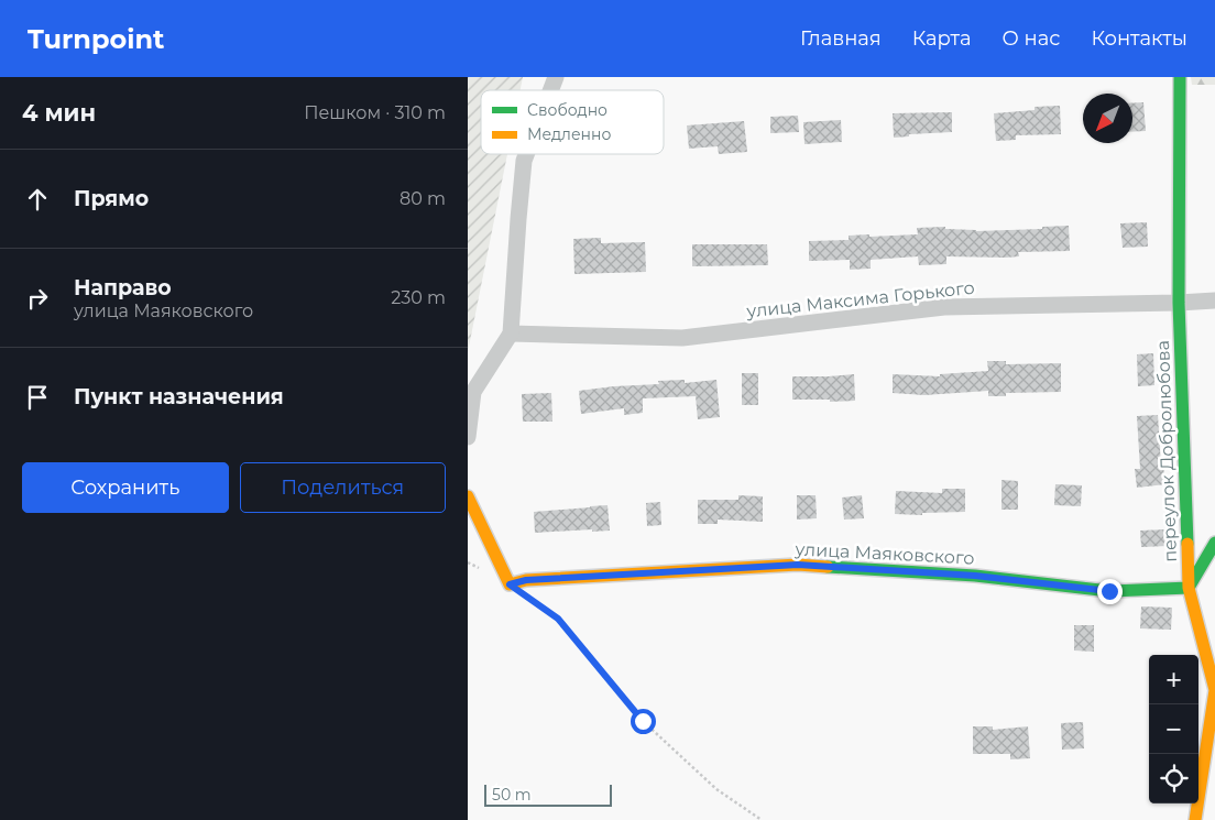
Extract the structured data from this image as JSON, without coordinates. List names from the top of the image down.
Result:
{
  "streets": {
    "street": ["улица Максима Горького", "переулок Добролюбова", "улица Маяковского"]
  },
  "crossings": [
    ["улица Максима Горького", "переулок Добролюбова"],
    ["переулок Добролюбова", "улица Маяковского"]
  ],
  "legend": ["Свободно", "Медленно"],
  "scale_bar": "50 m",
  "north": "bottom left",
  "page": {
    "header": "Turnpoint",
    "nav": [
      "Главная",
      "Карта",
      "О нас",
      "Контакты"
    ],
    "heading": ["4 мин", "Пешком · 310 m"],
    "list": [
      ["Прямо", "80 m"],
      ["Направо", "улица Маяковского", "230 m"],
      "Пункт назначения"
    ],
    "buttons": ["Сохранить", "Поделиться"],
    "map_buttons": ["+", "−"],
    "scale": "50 m"
  }
}
